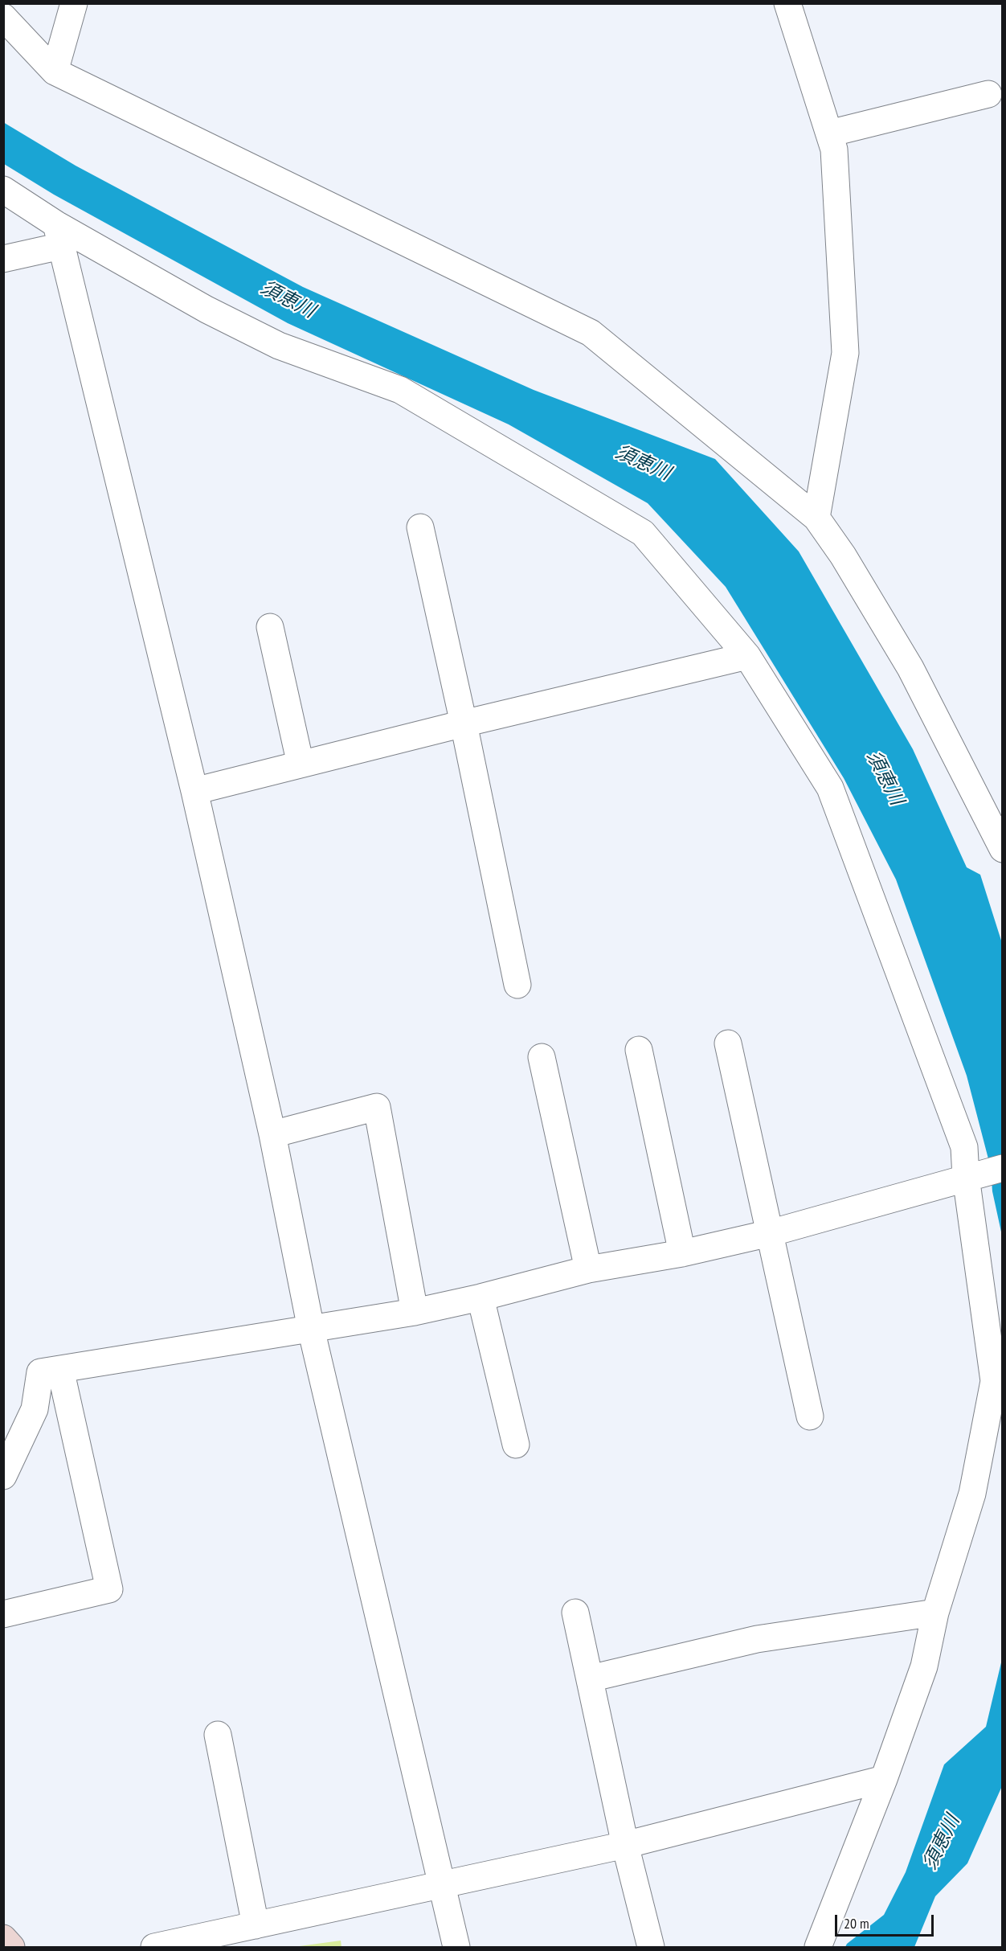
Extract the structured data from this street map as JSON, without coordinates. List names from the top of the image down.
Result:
{
  "water": ["須恵川"],
  "scale_bar": "20 m"
}
